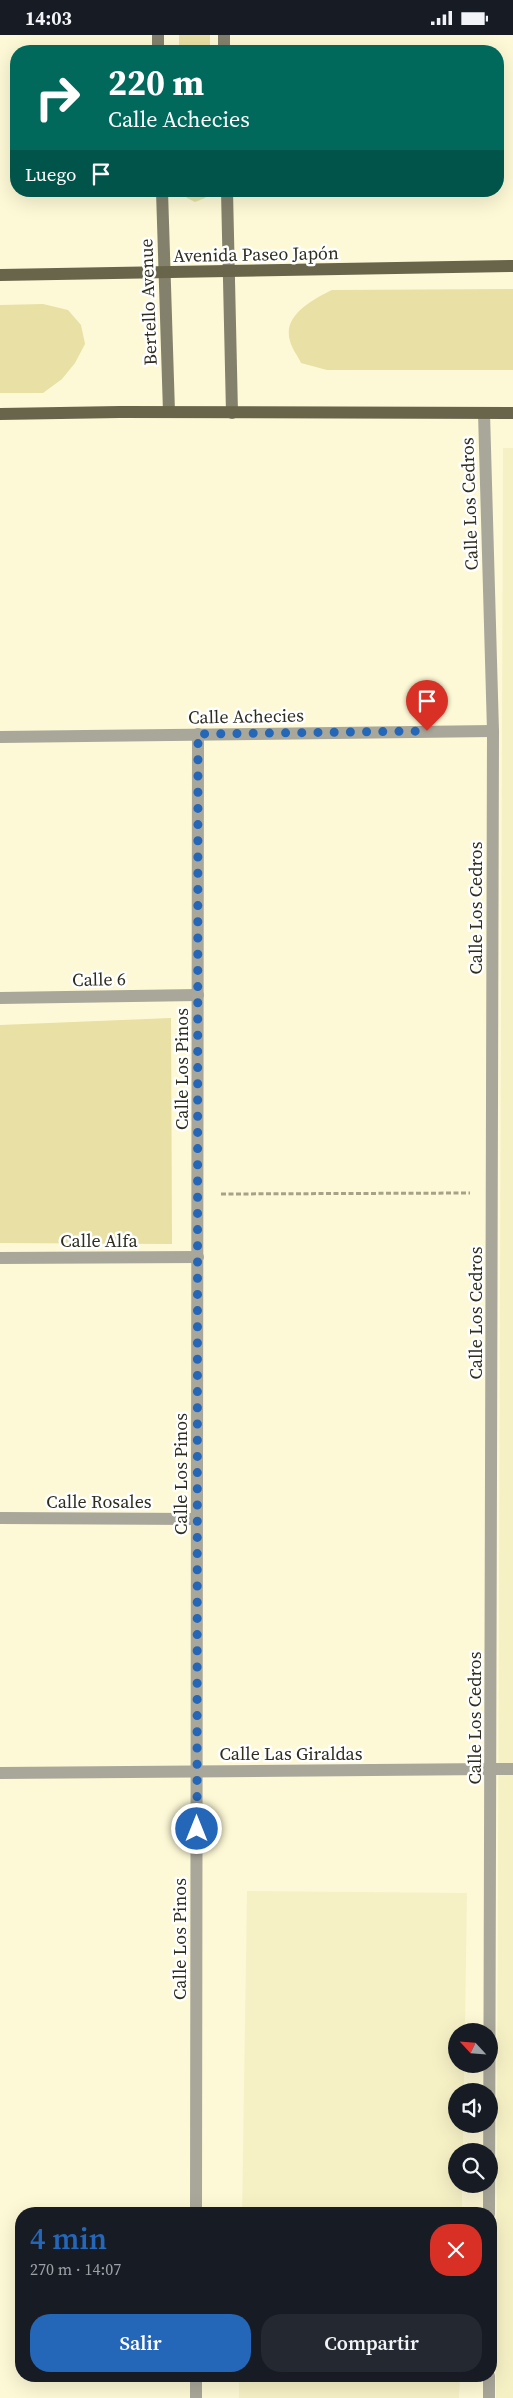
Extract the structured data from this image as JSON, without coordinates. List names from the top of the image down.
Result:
{
  "streets": {
    "main road": ["Avenida Paseo Japón"],
    "street": [
      "Bertello Avenue",
      "Calle Los Cedros",
      "Calle Achecies",
      "Calle 6",
      "Calle Los Pinos",
      "Calle Alfa",
      "Calle Rosales",
      "Calle Las Giraldas"
    ]
  },
  "crossings": [
    ["Avenida Paseo Japón", "Bertello Avenue"],
    ["Calle Los Cedros", "Calle Achecies"],
    ["Calle Los Cedros", "Calle Las Giraldas"],
    ["Calle Achecies", "Calle Los Pinos"],
    ["Calle 6", "Calle Los Pinos"],
    ["Calle Los Pinos", "Calle Alfa"],
    ["Calle Los Pinos", "Calle Rosales"],
    ["Calle Los Pinos", "Calle Las Giraldas"]
  ],
  "north": "top left",
  "page": {
    "status": "14:03",
    "turn": ["220 m", "Calle Achecies"],
    "then": "Luego",
    "heading": ["4 min", "270 m · 14:07"],
    "buttons": ["Salir", "Compartir"]
  }
}
